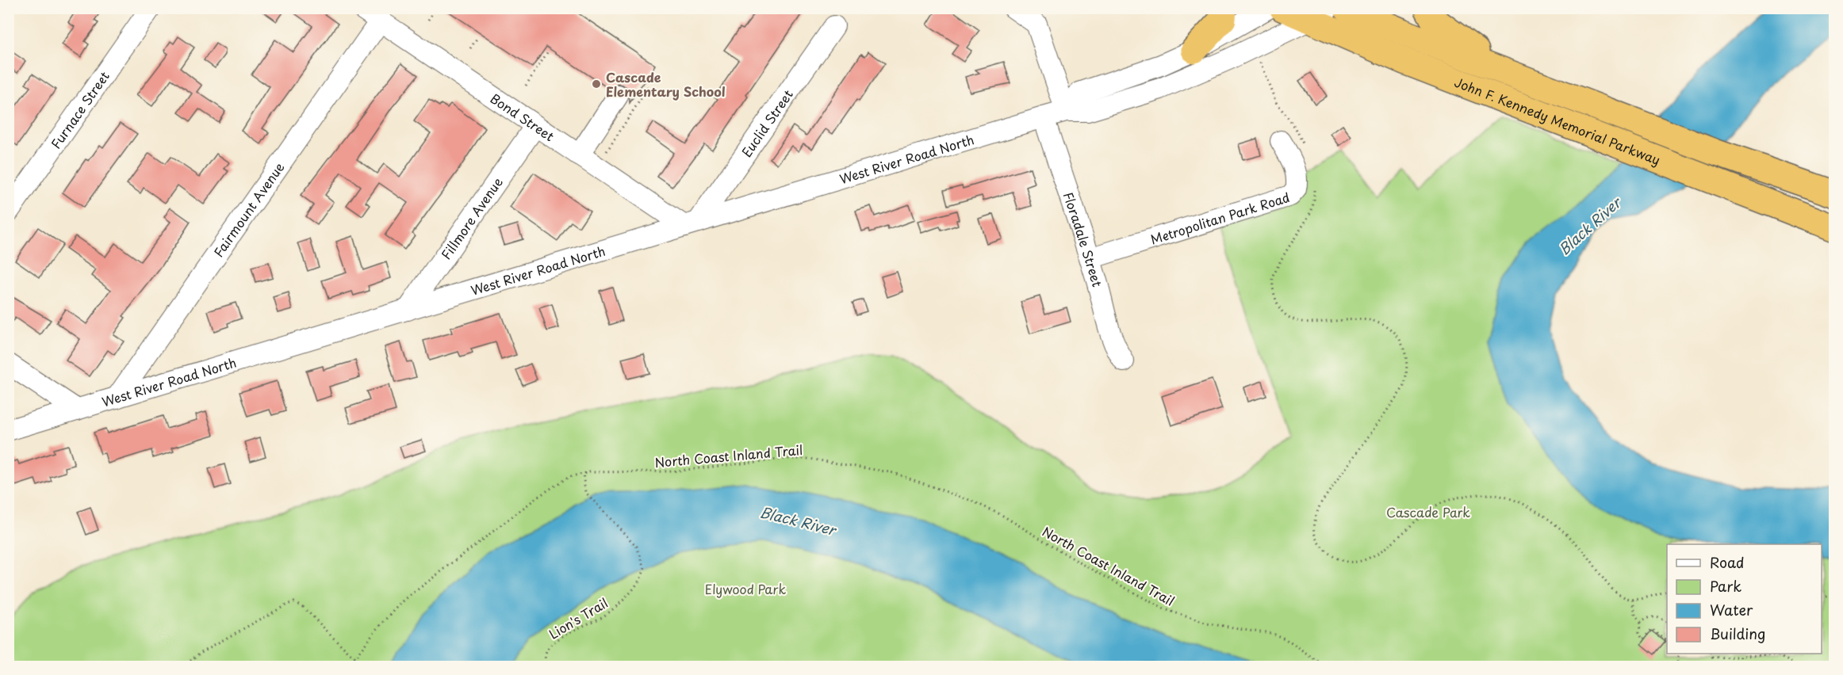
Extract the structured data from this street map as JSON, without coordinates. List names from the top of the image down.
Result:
{
  "streets": {
    "highway": ["John F. Kennedy Memorial Parkway"],
    "street": [
      "Furnace Street",
      "Bond Street",
      "Euclid Street",
      "West River Road North",
      "Fairmount Avenue",
      "Metropolitan Park Road",
      "Fillmore Avenue",
      "Floradale Street"
    ],
    "path": ["North Coast Inland Trail", "Lion's Trail"]
  },
  "crossings": [
    ["Bond Street", "Euclid Street"],
    ["Bond Street", "West River Road North"],
    ["Bond Street", "Fairmount Avenue"],
    ["Bond Street", "Fillmore Avenue"],
    ["John F. Kennedy Memorial Parkway", "West River Road North"],
    ["Euclid Street", "West River Road North"],
    ["West River Road North", "Fairmount Avenue"],
    ["West River Road North", "Fillmore Avenue"],
    ["West River Road North", "Floradale Street"],
    ["Metropolitan Park Road", "Floradale Street"],
    ["North Coast Inland Trail", "Lion's Trail"]
  ],
  "water": ["Black River"],
  "parks": ["Cascade Park", "Elywood Park"],
  "places": ["Cascade Elementary School"],
  "legend": [
    "Road",
    "Park",
    "Water",
    "Building"
  ]
}
